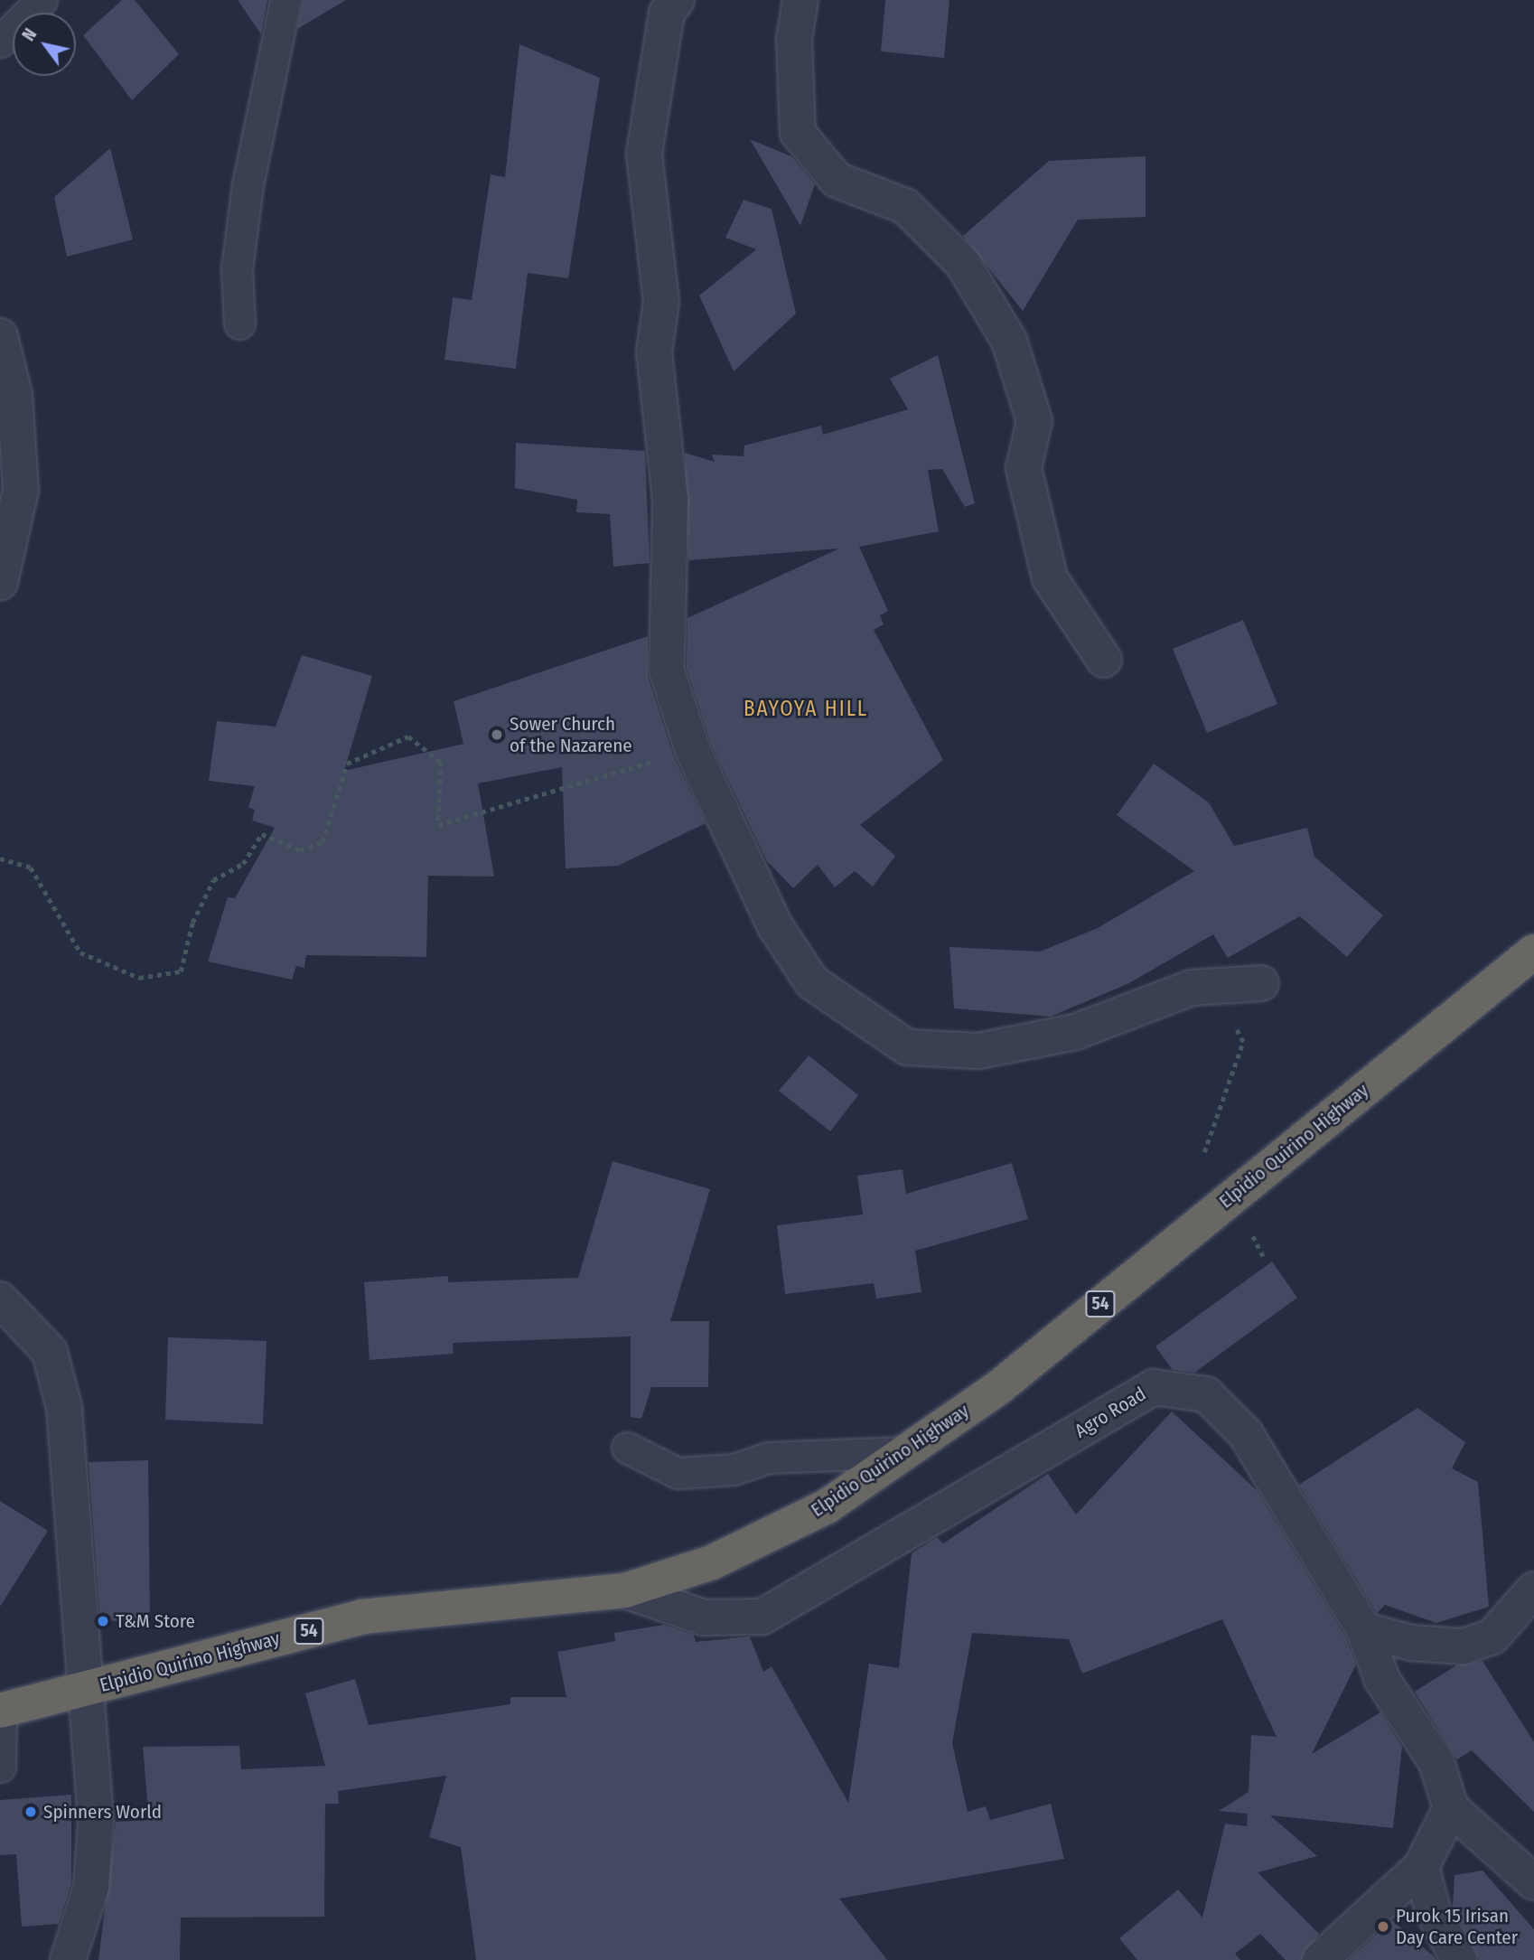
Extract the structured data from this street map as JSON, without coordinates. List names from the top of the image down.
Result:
{
  "streets": {
    "highway": ["Elpidio Quirino Highway", "54"],
    "street": ["Agro Road"]
  },
  "crossings": [
    ["Elpidio Quirino Highway", "Agro Road"]
  ],
  "districts": ["BAYOYA HILL"],
  "places": [
    "Sower Church of the Nazarene",
    "T&M Store",
    "Spinners World",
    "Purok 15 Irisan Day Care Center"
  ],
  "north": "top left"
}
